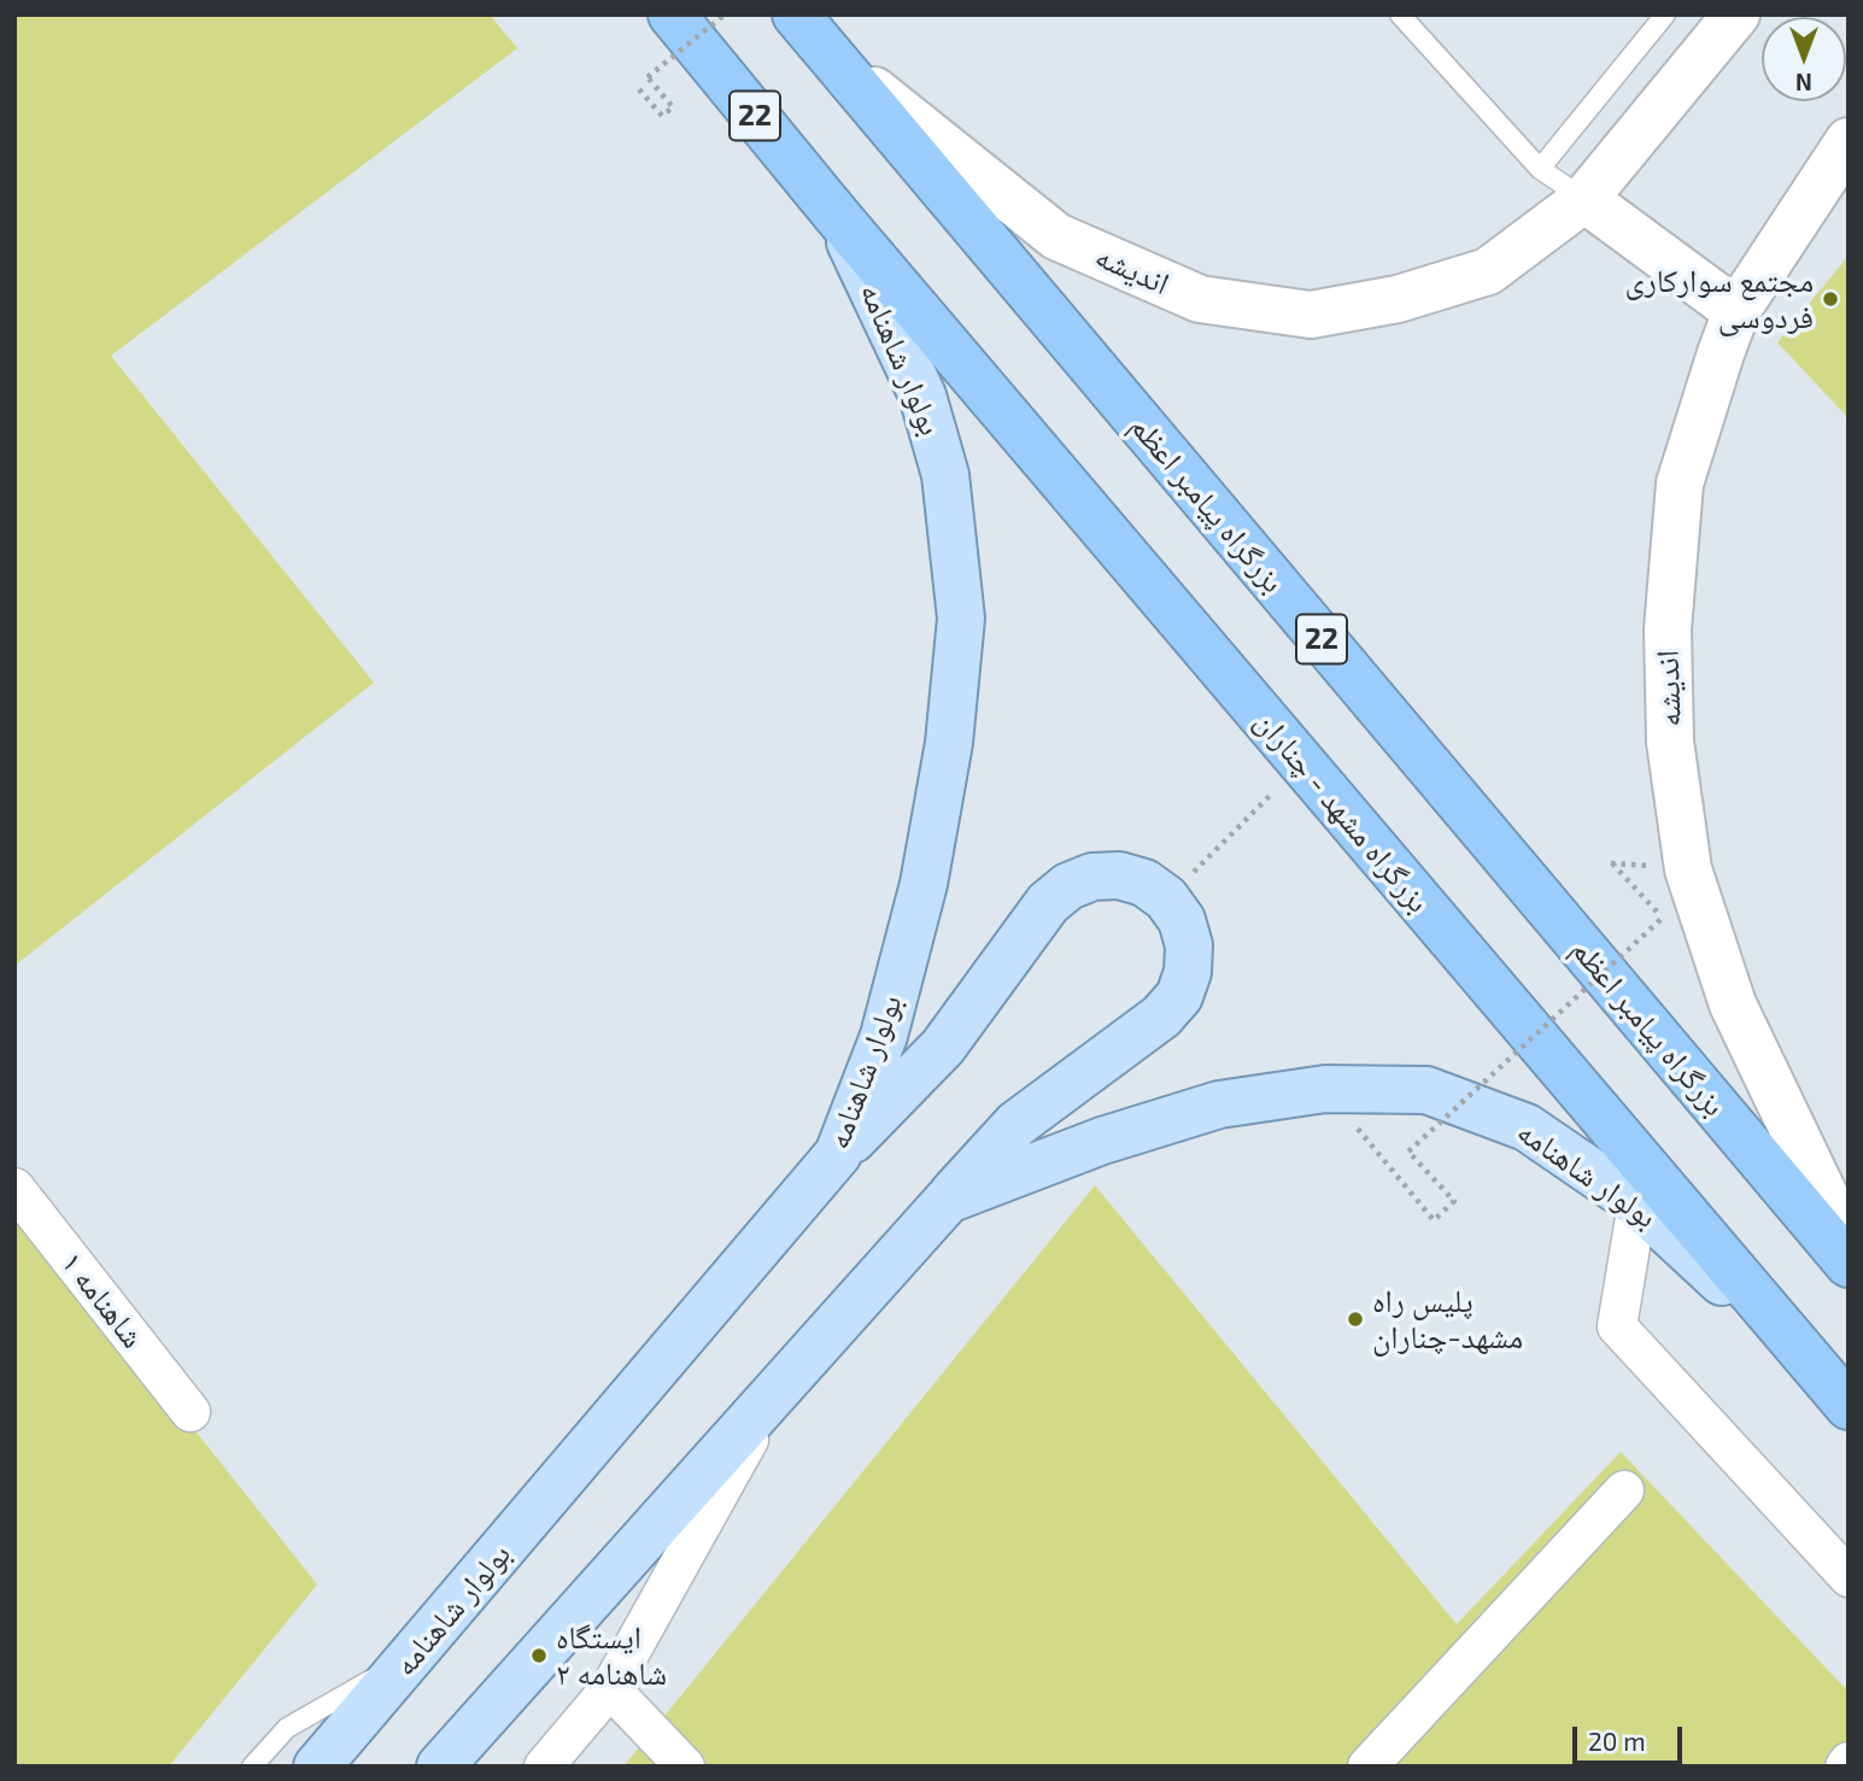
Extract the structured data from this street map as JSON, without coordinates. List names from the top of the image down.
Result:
{
  "streets": {
    "highway": ["22", "بزرگراه پیامبر اعظم", "بزرگراه مشهد - چناران"],
    "main road": ["اندیشه", "بولوار شاهنامه"],
    "street": ["شاهنامه ۱"]
  },
  "crossings": [
    ["22", "بولوار شاهنامه"],
    ["22", "بزرگراه مشهد - چناران"],
    ["اندیشه", "بزرگراه پیامبر اعظم"],
    ["بولوار شاهنامه", "بزرگراه مشهد - چناران"]
  ],
  "places": ["مجتمع سوارکاری فردوسی", "پلیس راه مشهد-چناران", "ایستگاه شاهنامه ۲"],
  "scale_bar": "20 m",
  "north": "bottom"
}
